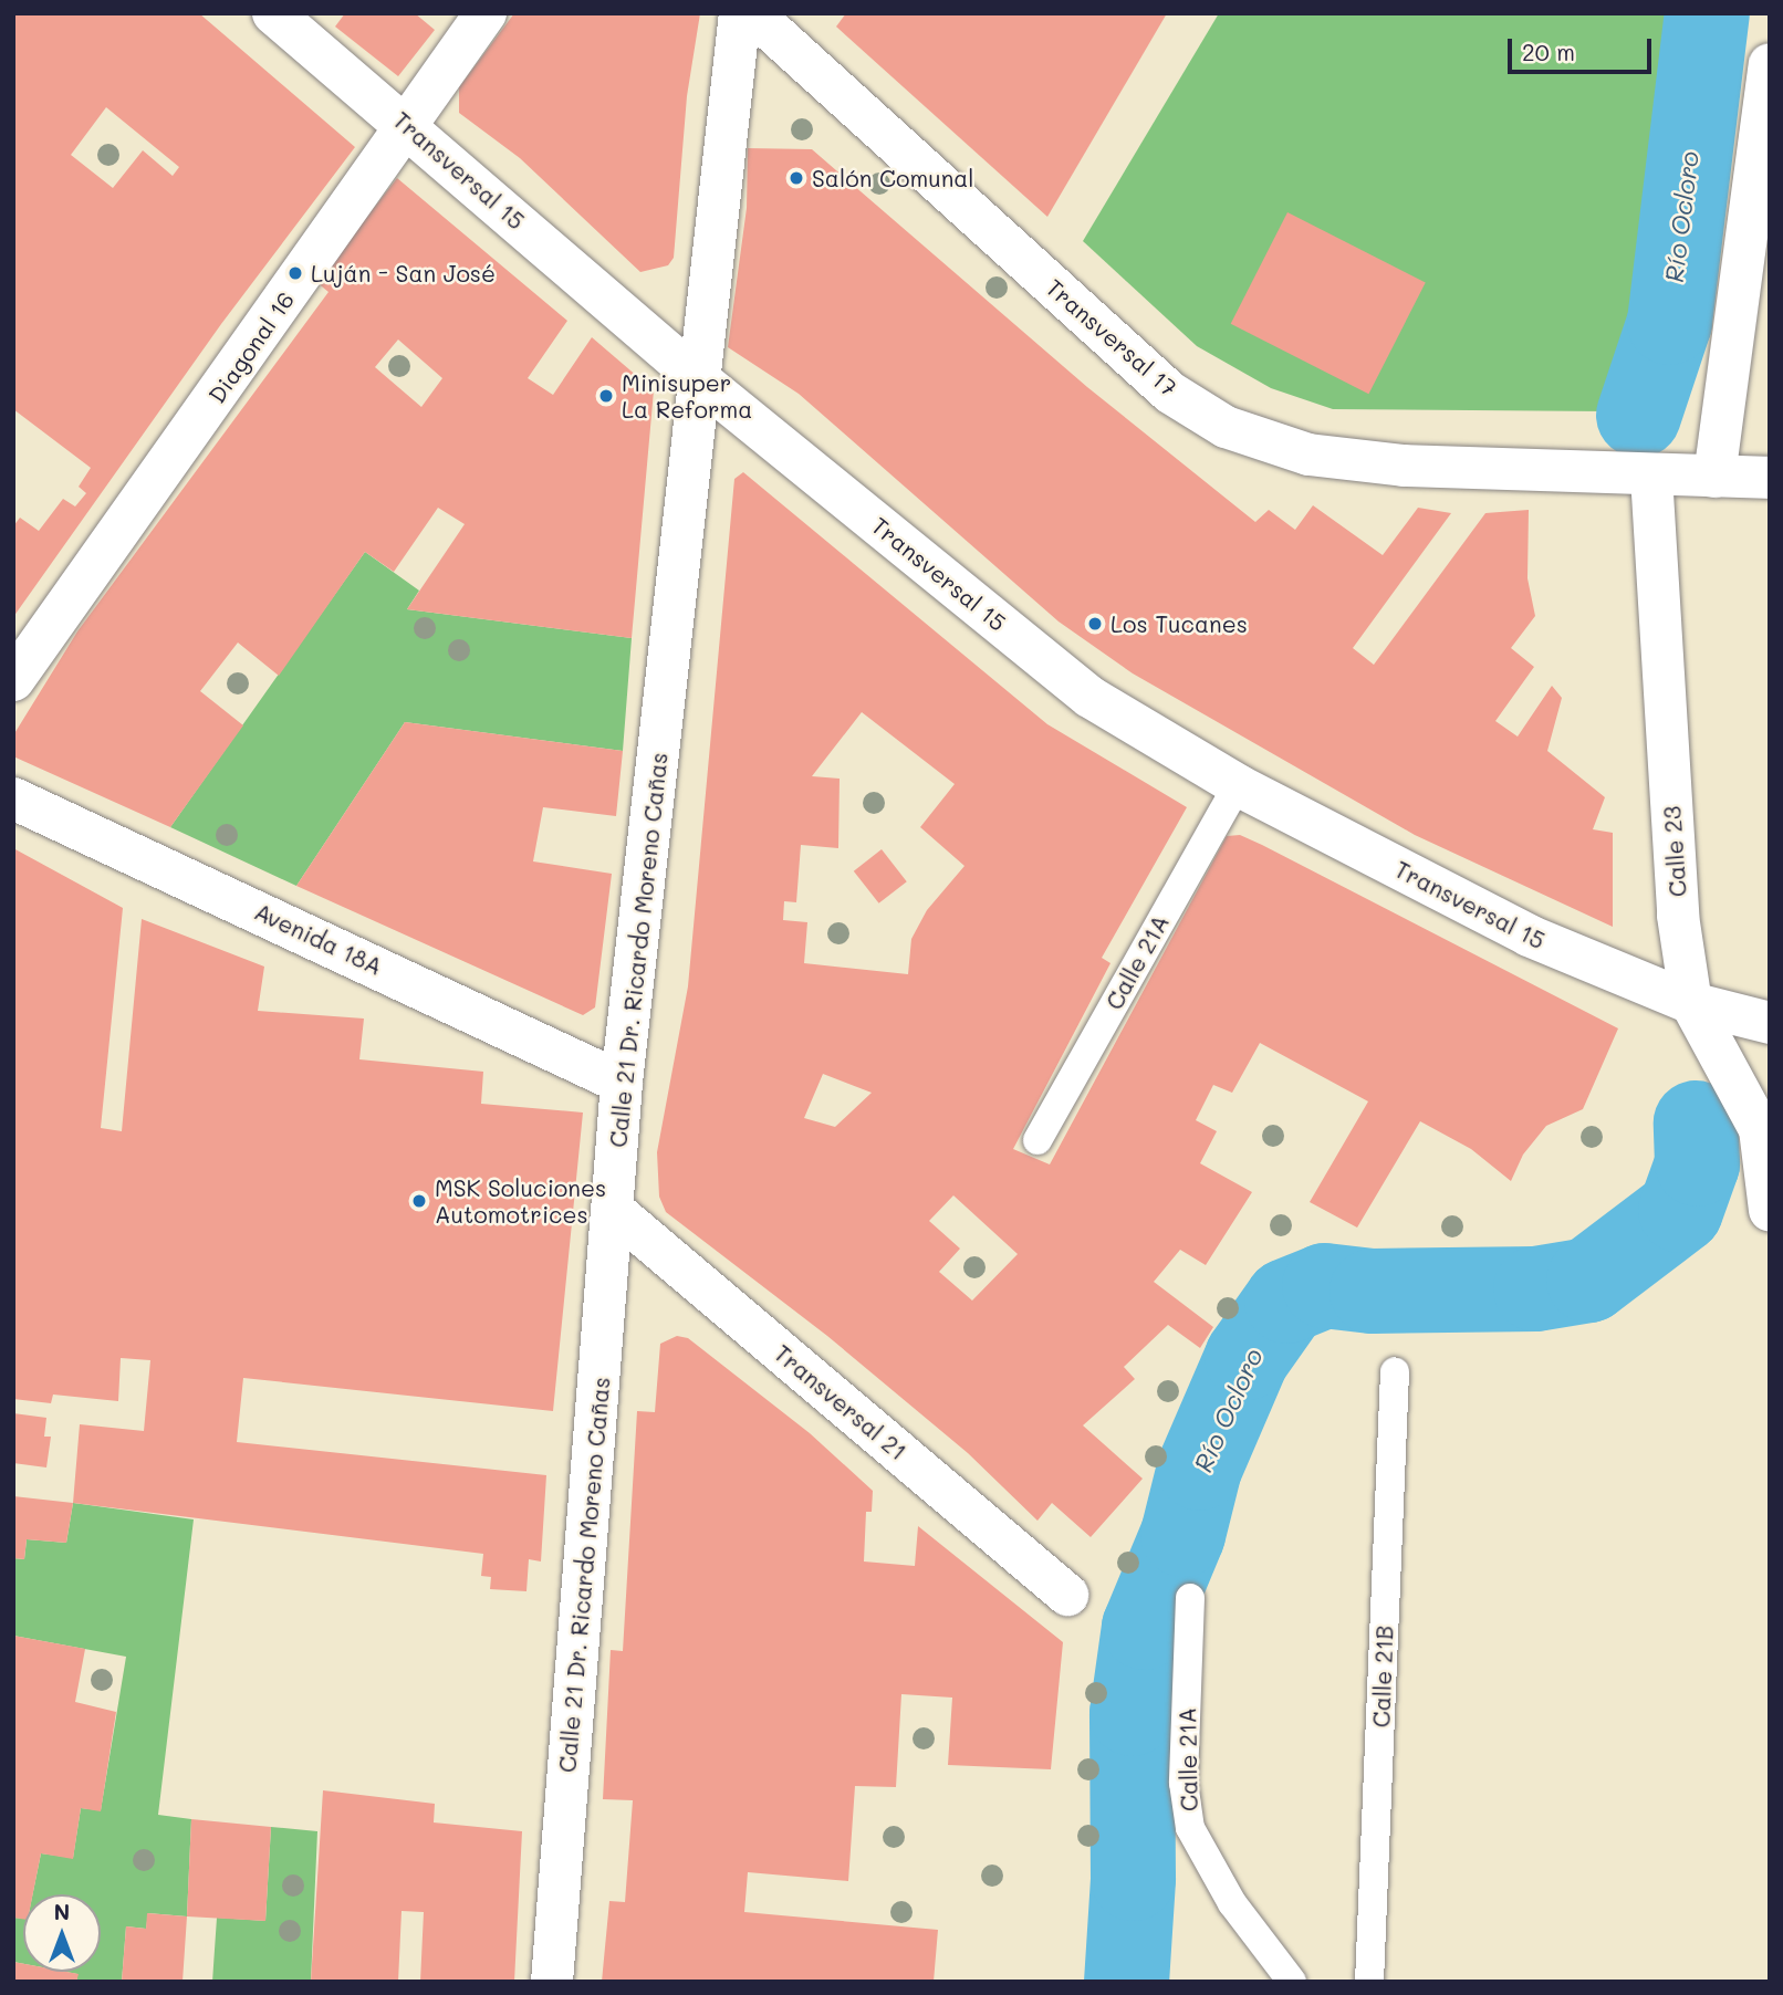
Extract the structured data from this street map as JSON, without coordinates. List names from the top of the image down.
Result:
{
  "streets": {
    "street": [
      "Transversal 15",
      "Transversal 17",
      "Diagonal 16",
      "Calle 23",
      "Avenida 18A",
      "Calle 21 Dr. Ricardo Moreno Cañas",
      "Transversal 21"
    ],
    "lane": ["Calle 21A", "Calle 21B"]
  },
  "crossings": [
    ["Transversal 15", "Diagonal 16"],
    ["Transversal 15", "Calle 23"],
    ["Transversal 15", "Calle 21 Dr. Ricardo Moreno Cañas"],
    ["Transversal 15", "Calle 21A"],
    ["Transversal 17", "Calle 23"],
    ["Avenida 18A", "Calle 21 Dr. Ricardo Moreno Cañas"],
    ["Calle 21 Dr. Ricardo Moreno Cañas", "Transversal 21"]
  ],
  "water": ["Río Ocloro"],
  "places": [
    "Salón Comunal",
    "Luján - San José",
    "Minisuper La Reforma",
    "Los Tucanes",
    "MSK Soluciones Automotrices"
  ],
  "scale_bar": "20 m",
  "north": "top"
}
